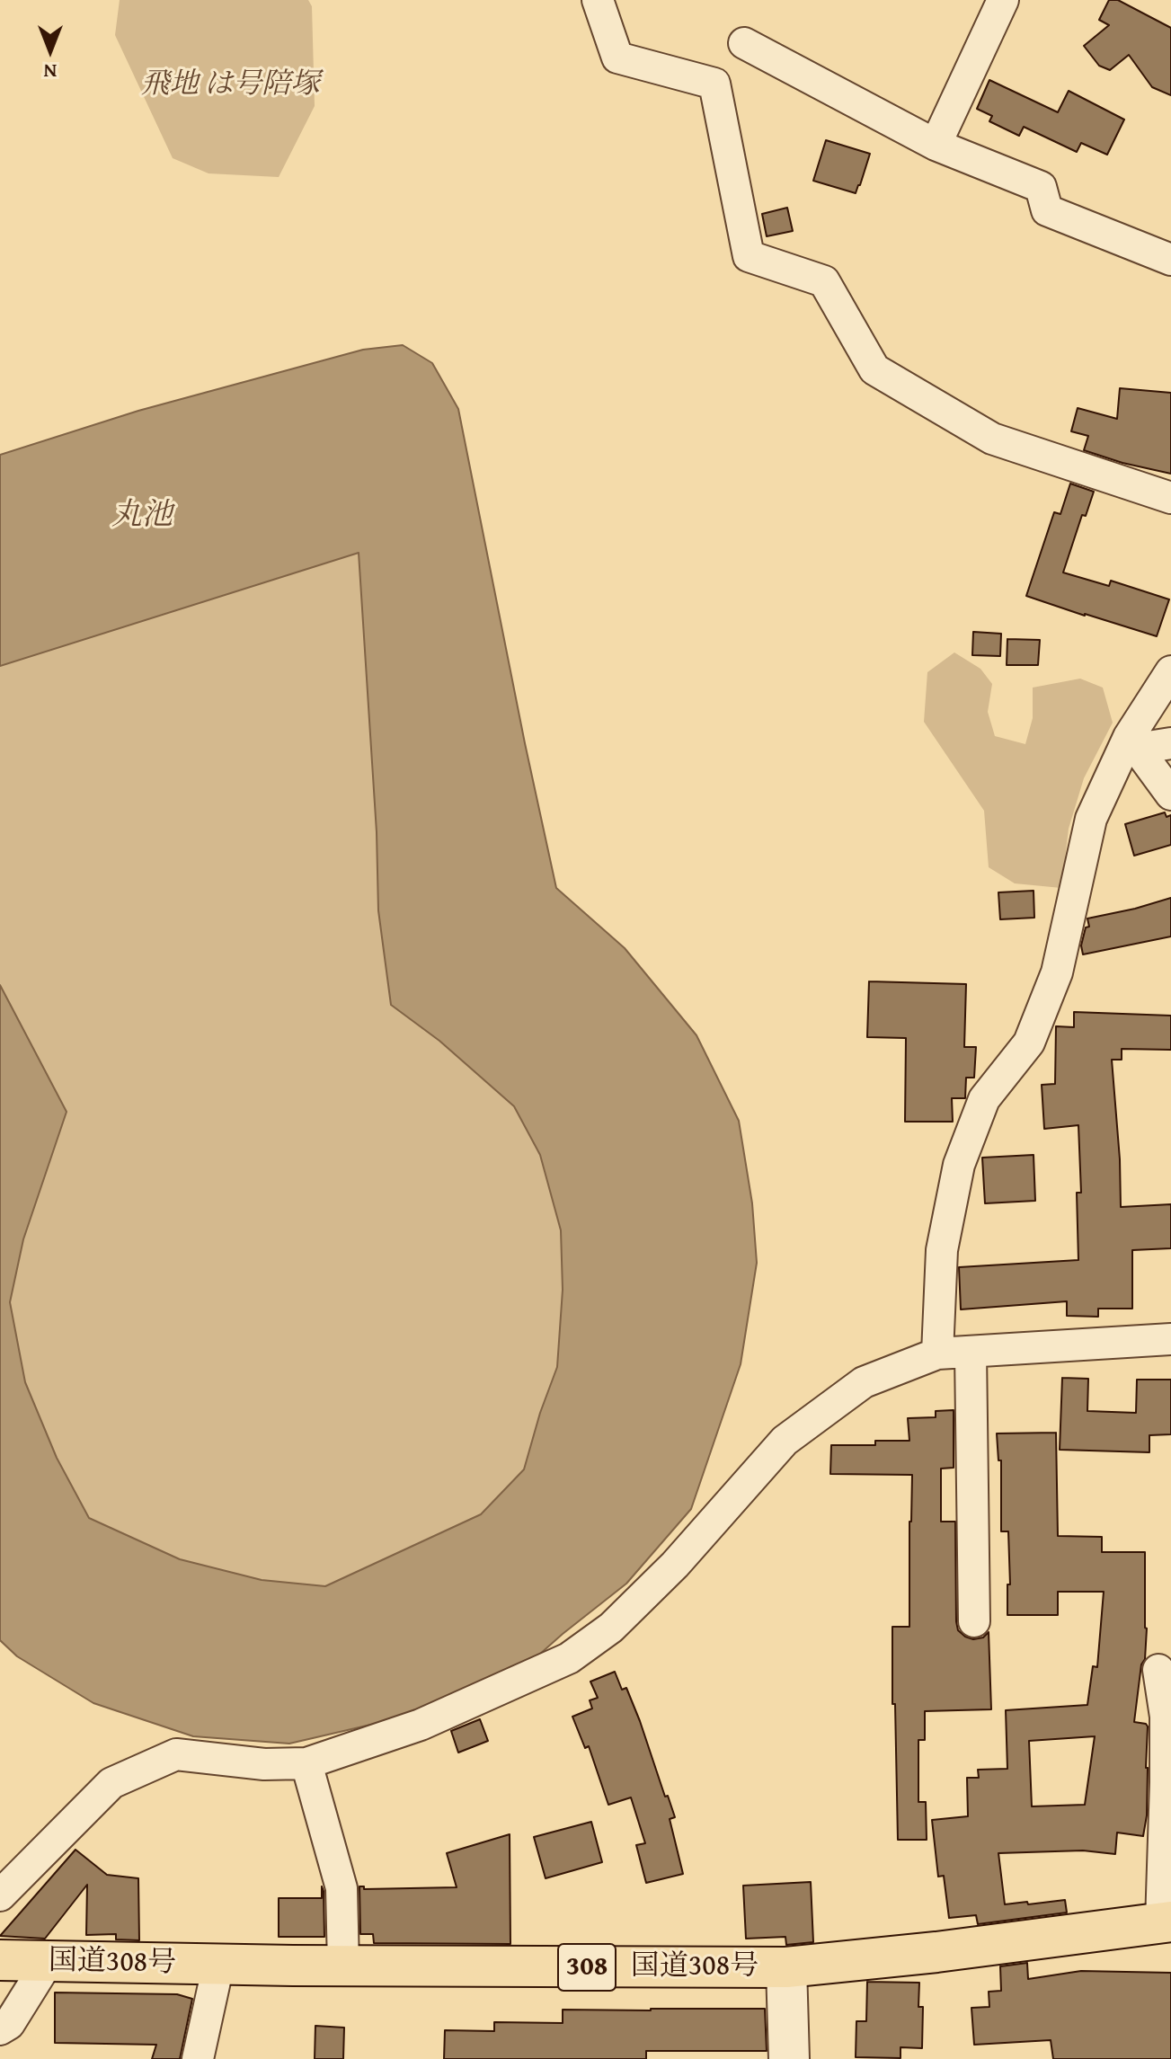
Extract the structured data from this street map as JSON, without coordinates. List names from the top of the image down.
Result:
{
  "streets": {
    "highway": ["国道308号", "308"]
  },
  "water": ["丸池"],
  "parks": ["飛地 は号陪塚"],
  "north": "bottom"
}
